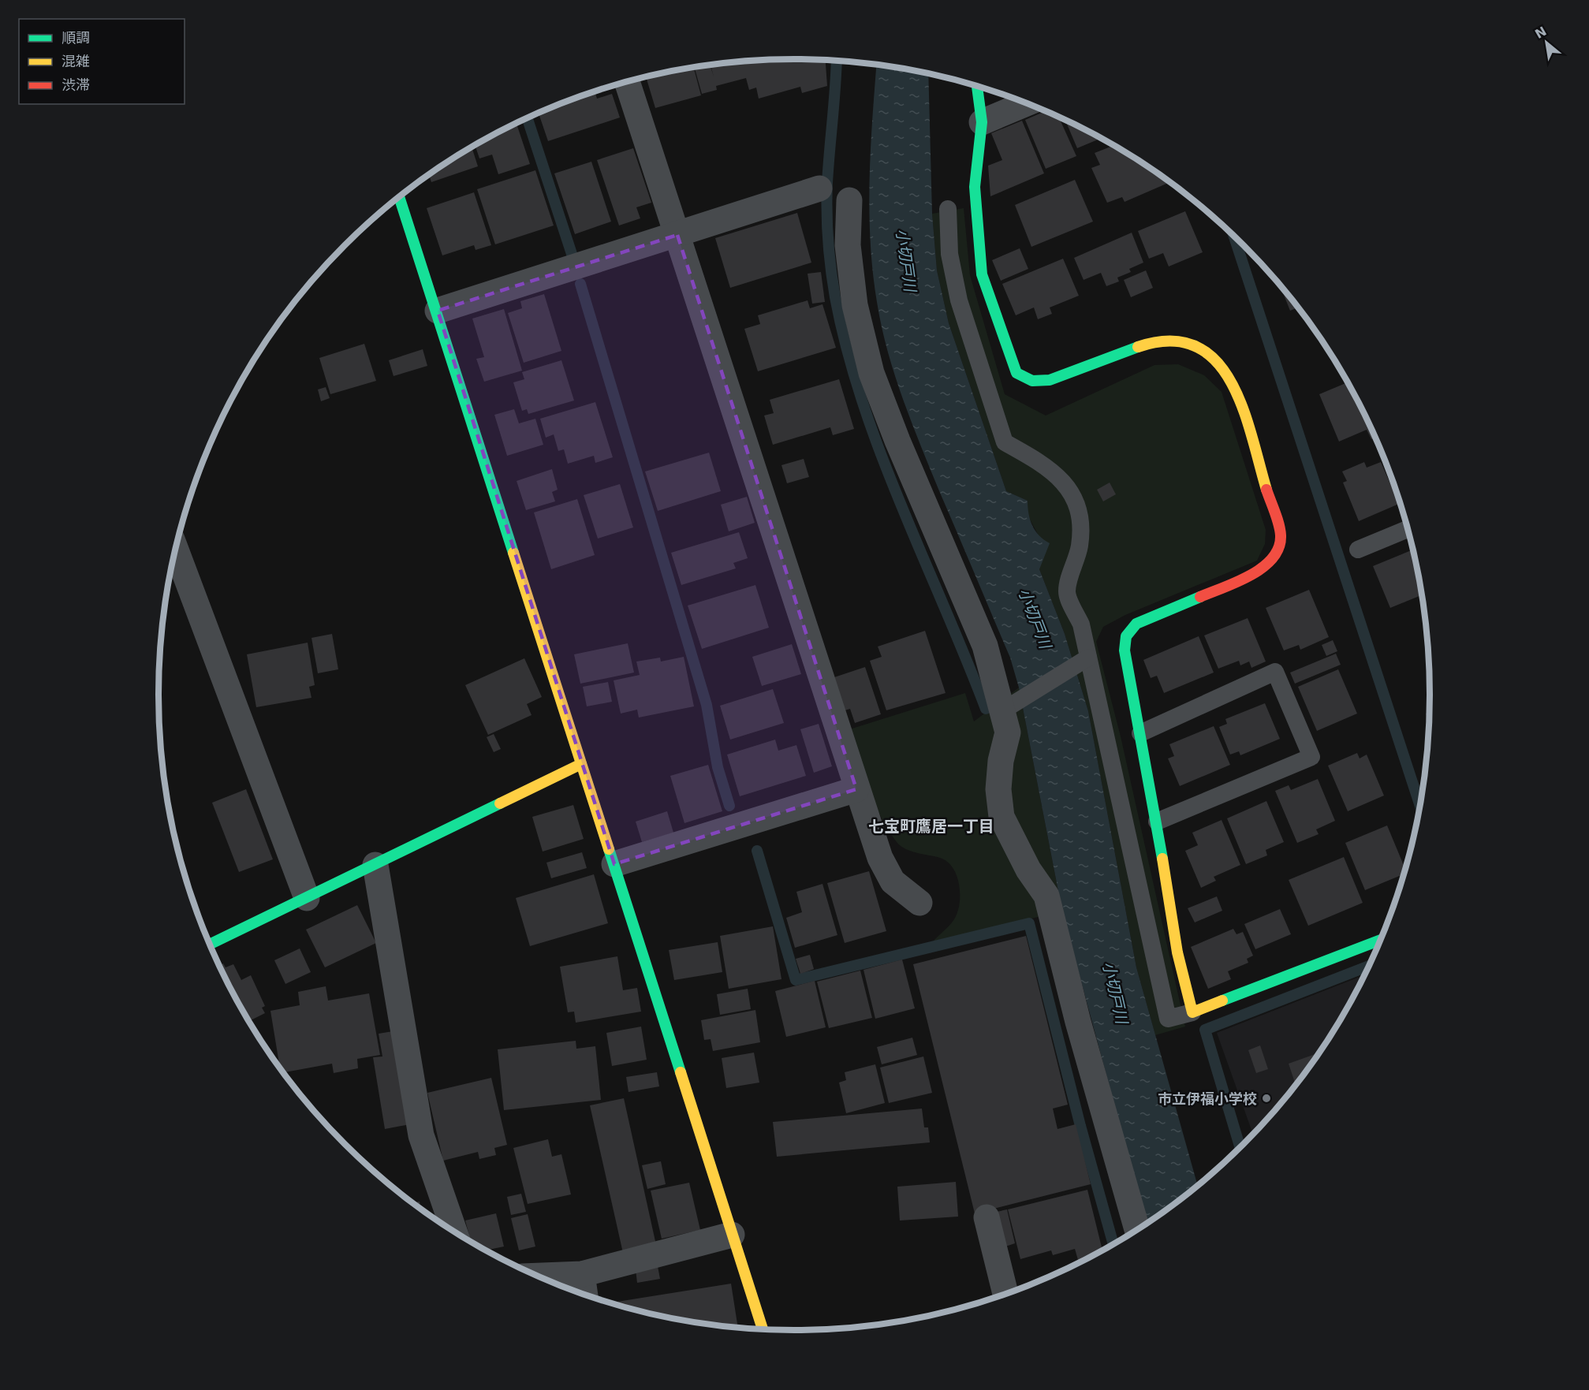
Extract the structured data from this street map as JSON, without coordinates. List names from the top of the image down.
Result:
{
  "districts": ["七宝町鷹居一丁目"],
  "water": ["小切戸川"],
  "places": ["市立伊福小学校"],
  "legend": ["順調", "混雑", "渋滞"],
  "north": "top left"
}
